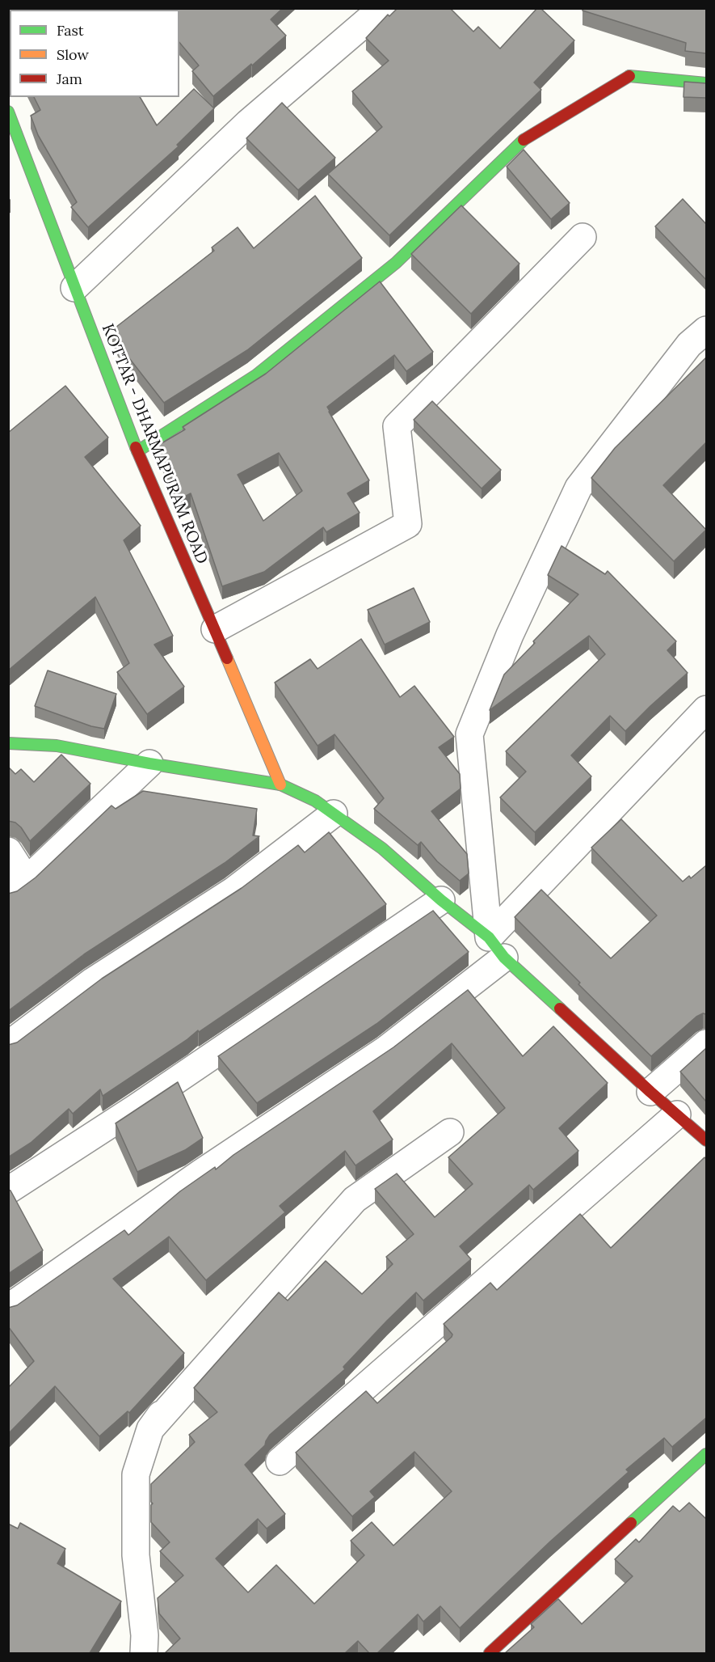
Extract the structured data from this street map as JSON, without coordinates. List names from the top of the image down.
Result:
{
  "streets": {
    "main road": ["KOTTAR - DHARMAPURAM ROAD"]
  },
  "legend": ["Fast", "Slow", "Jam"]
}
